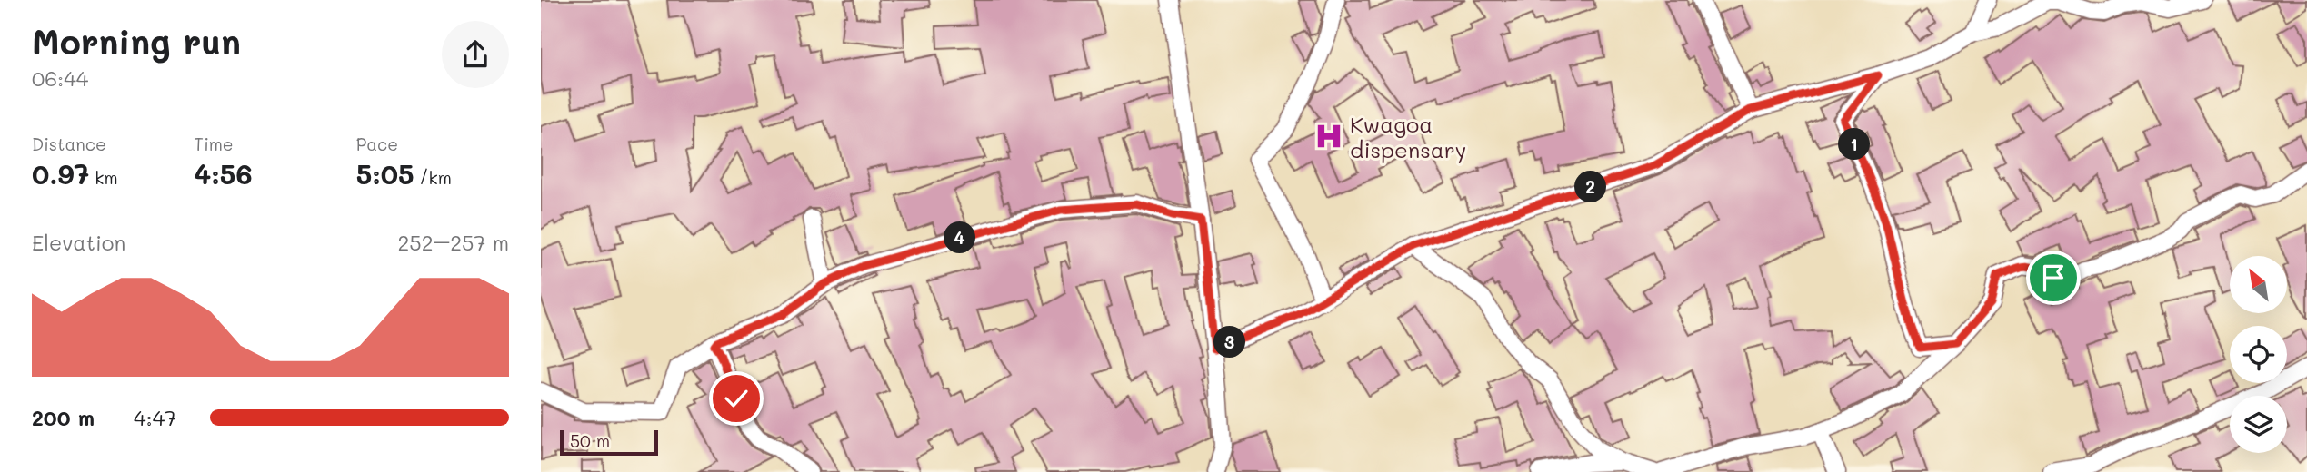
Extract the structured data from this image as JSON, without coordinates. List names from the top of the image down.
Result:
{
  "places": {
    "hospital": ["Kwagoa dispensary"]
  },
  "scale_bar": "50 m",
  "north": "top left",
  "page": {
    "heading": ["Morning run", "06:44"],
    "stats": [
      ["Distance", "0.97 km"],
      ["Time", "4:56"],
      ["Pace", "5:05 /km"]
    ],
    "pins": [
      "1",
      "2",
      "4",
      "3"
    ],
    "chart": ["Elevation", "252–257 m"],
    "list": [
      {
        "name": "200 m",
        "note": "4:47"
      }
    ],
    "scale": "50 m"
  }
}
